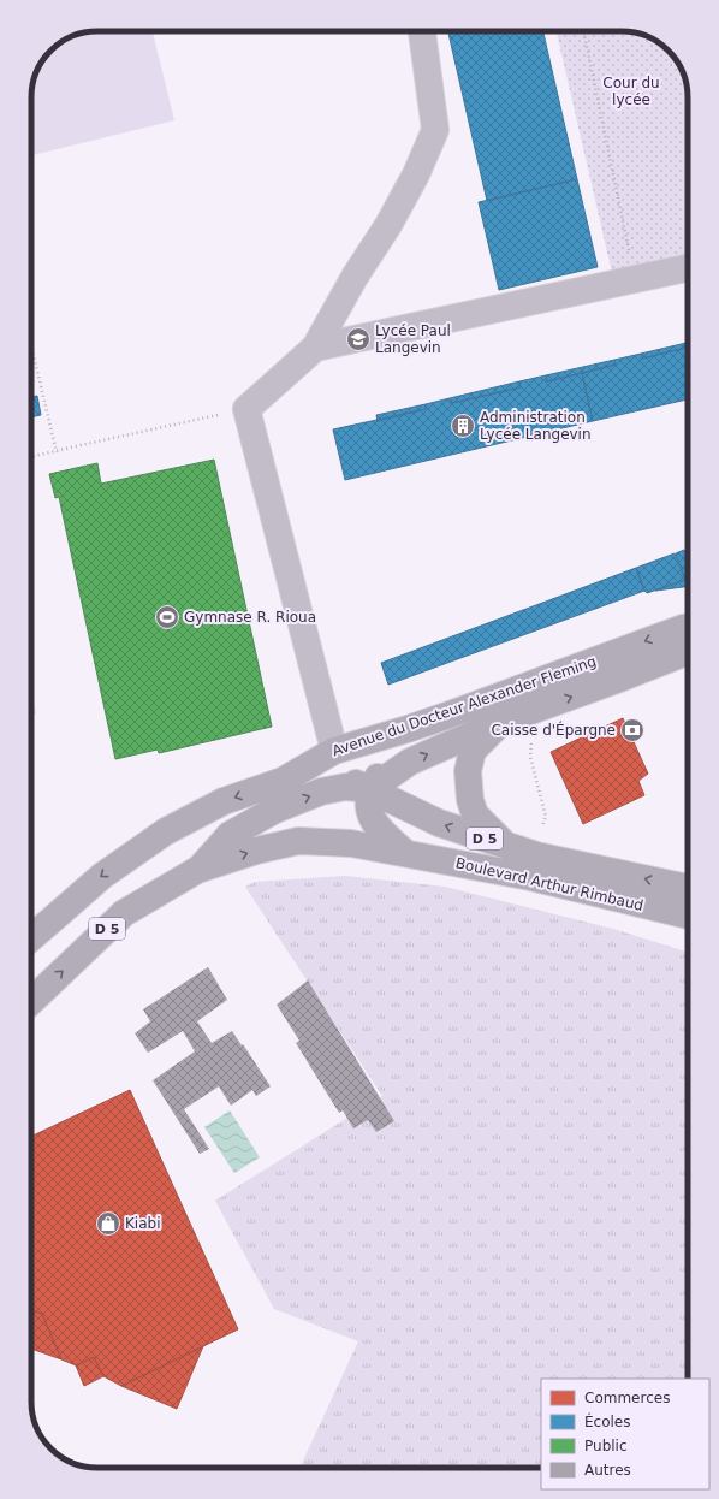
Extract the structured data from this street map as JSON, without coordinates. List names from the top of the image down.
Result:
{
  "streets": {
    "main road": ["Avenue du Docteur Alexander Fleming", "D 5", "Boulevard Arthur Rimbaud"]
  },
  "crossings": [
    ["Avenue du Docteur Alexander Fleming", "D 5"],
    ["Avenue du Docteur Alexander Fleming", "Boulevard Arthur Rimbaud"],
    ["D 5", "Boulevard Arthur Rimbaud"]
  ],
  "parks": ["Cour du lycée"],
  "places": {
    "school or university": ["Lycée Paul Langevin"],
    "building": ["Administration Lycée Langevin"],
    "sports": ["Gymnase R. Rioua"],
    "bank": ["Caisse d'Épargne"],
    "shop": ["Kiabi"]
  },
  "legend": [
    "Commerces",
    "Écoles",
    "Public",
    "Autres"
  ]
}
